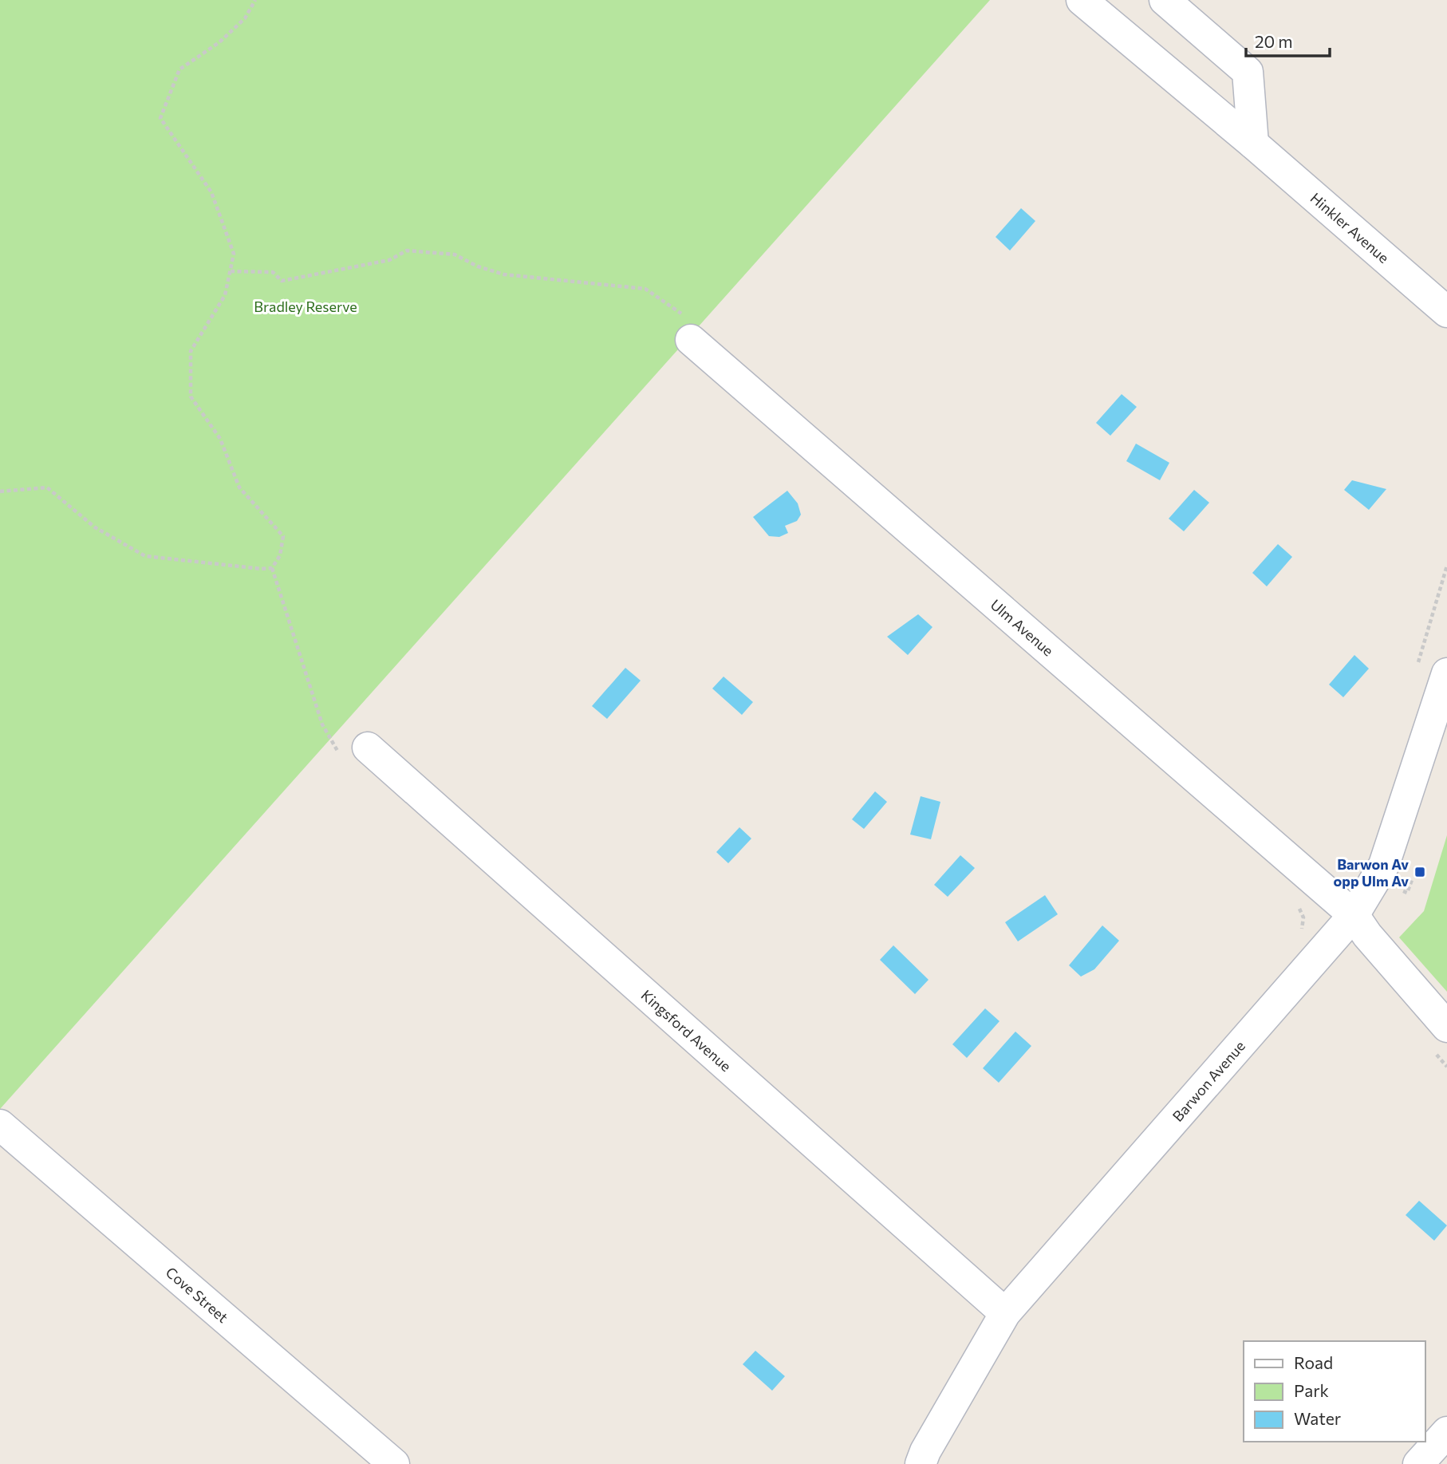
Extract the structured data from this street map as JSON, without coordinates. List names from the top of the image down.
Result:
{
  "streets": {
    "street": [
      "Hinkler Avenue",
      "Ulm Avenue",
      "Kingsford Avenue",
      "Barwon Avenue",
      "Cove Street"
    ]
  },
  "crossings": [
    ["Ulm Avenue", "Barwon Avenue"],
    ["Kingsford Avenue", "Barwon Avenue"]
  ],
  "parks": ["Bradley Reserve"],
  "places": {
    "transit": ["Barwon Av opp Ulm Av"]
  },
  "legend": ["Road", "Park", "Water"],
  "scale_bar": "20 m"
}
